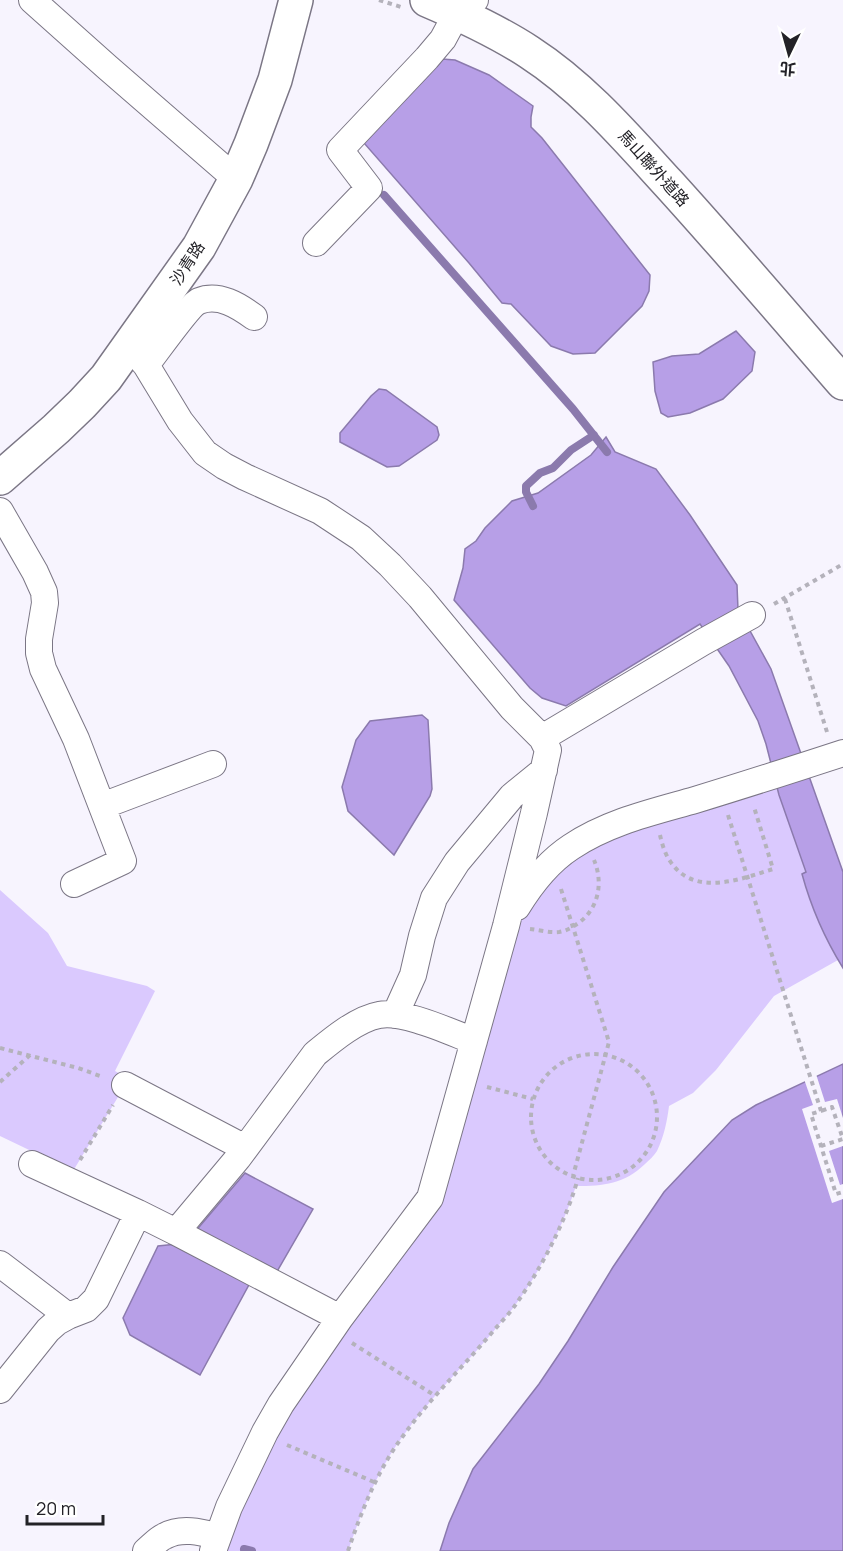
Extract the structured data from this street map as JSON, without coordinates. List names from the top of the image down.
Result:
{
  "streets": {
    "main road": ["馬山聯外道路", "沙青路"]
  },
  "scale_bar": "20 m",
  "north": "bottom"
}
